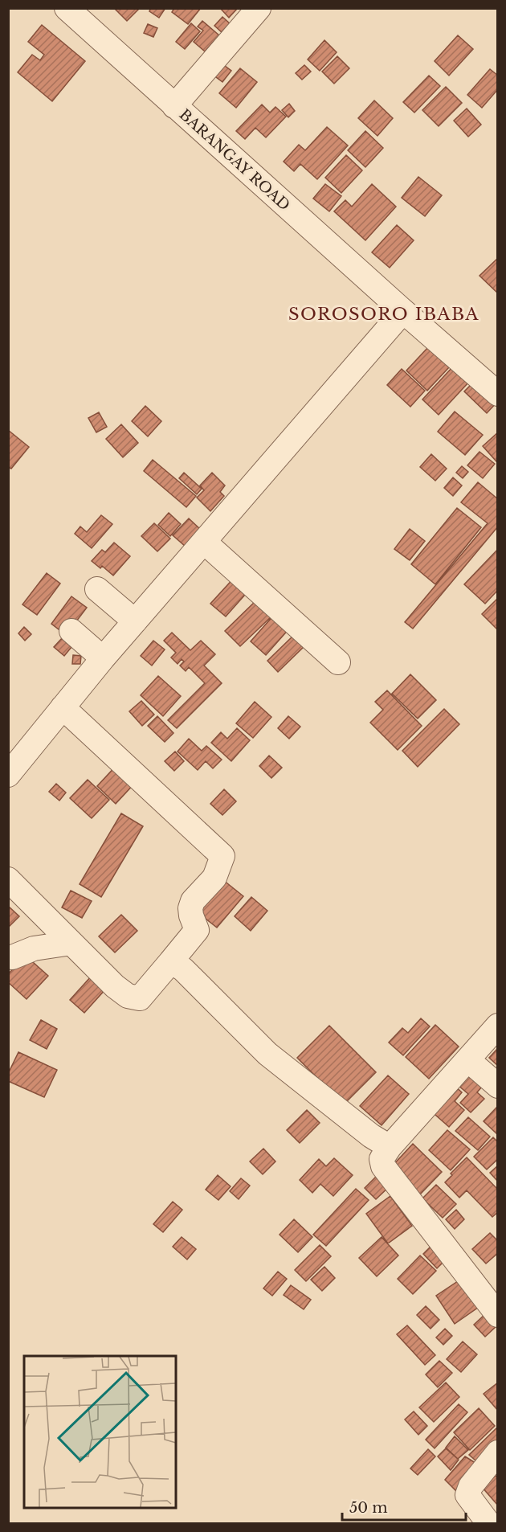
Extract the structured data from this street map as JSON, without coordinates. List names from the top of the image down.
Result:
{
  "streets": {
    "street": ["BARANGAY ROAD"]
  },
  "districts": ["SOROSORO IBABA"],
  "scale_bar": "50 m"
}
